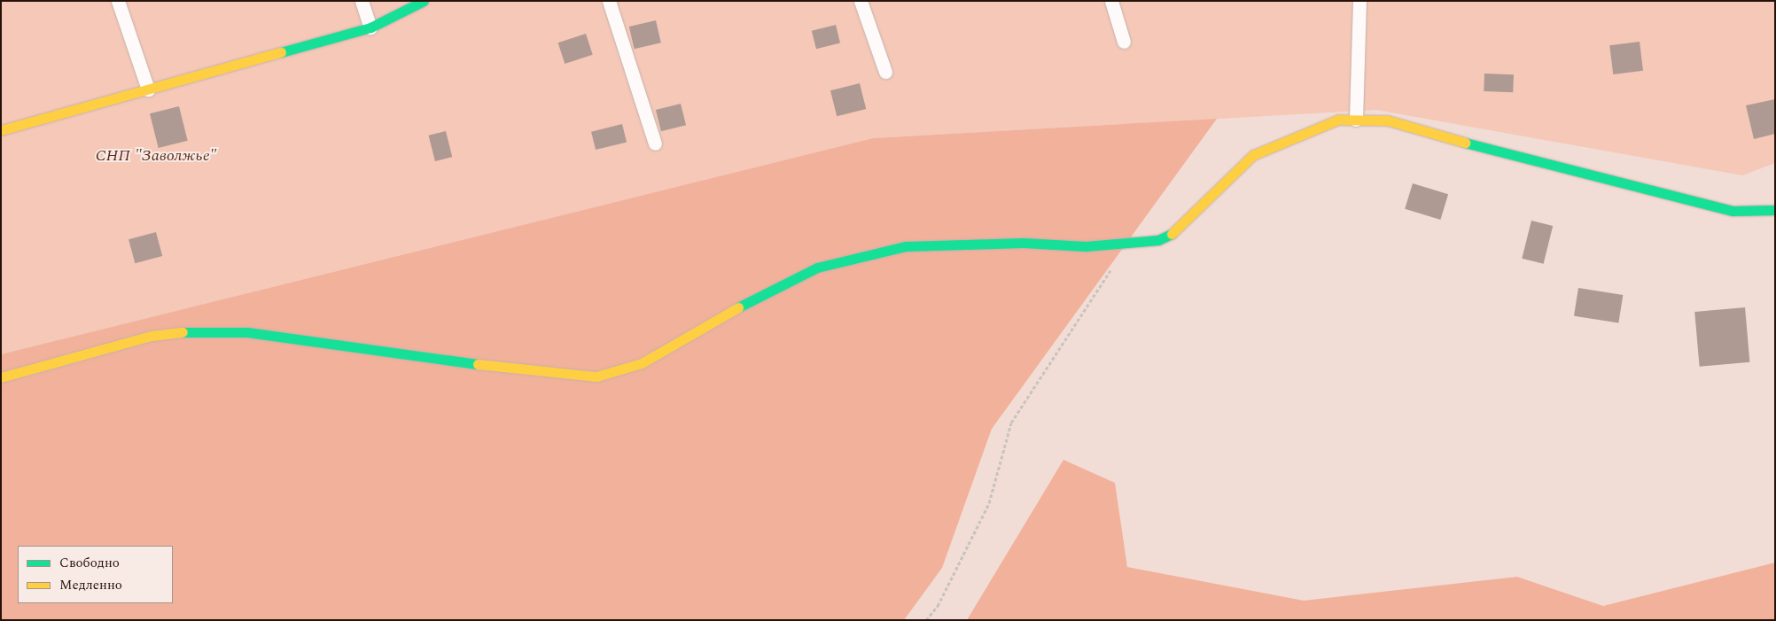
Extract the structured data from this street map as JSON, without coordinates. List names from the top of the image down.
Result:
{
  "parks": ["СНП \"Заволжье\""],
  "legend": ["Свободно", "Медленно"]
}
